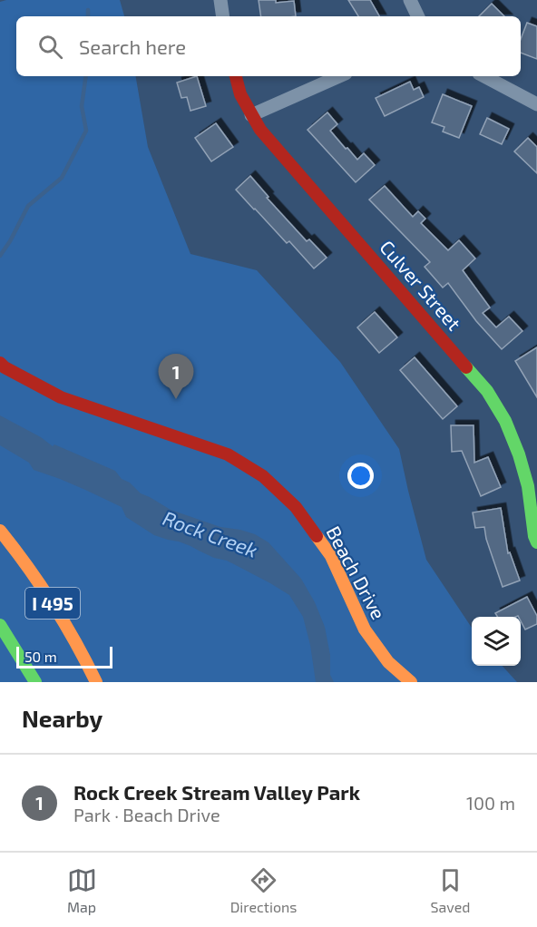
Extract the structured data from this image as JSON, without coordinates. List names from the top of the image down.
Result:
{
  "streets": {
    "main road": ["Culver Street", "Beach Drive", "I 495"]
  },
  "water": ["Rock Creek"],
  "scale_bar": "50 m",
  "page": {
    "search": "Search here",
    "pins": "1",
    "scale": "50 m",
    "heading": "Nearby",
    "list": [
      {
        "mark": "1",
        "name": "Rock Creek Stream Valley Park",
        "note": "Park · Beach Drive",
        "value": "100 m"
      }
    ],
    "nav": ["Map", "Directions", "Saved"]
  }
}
